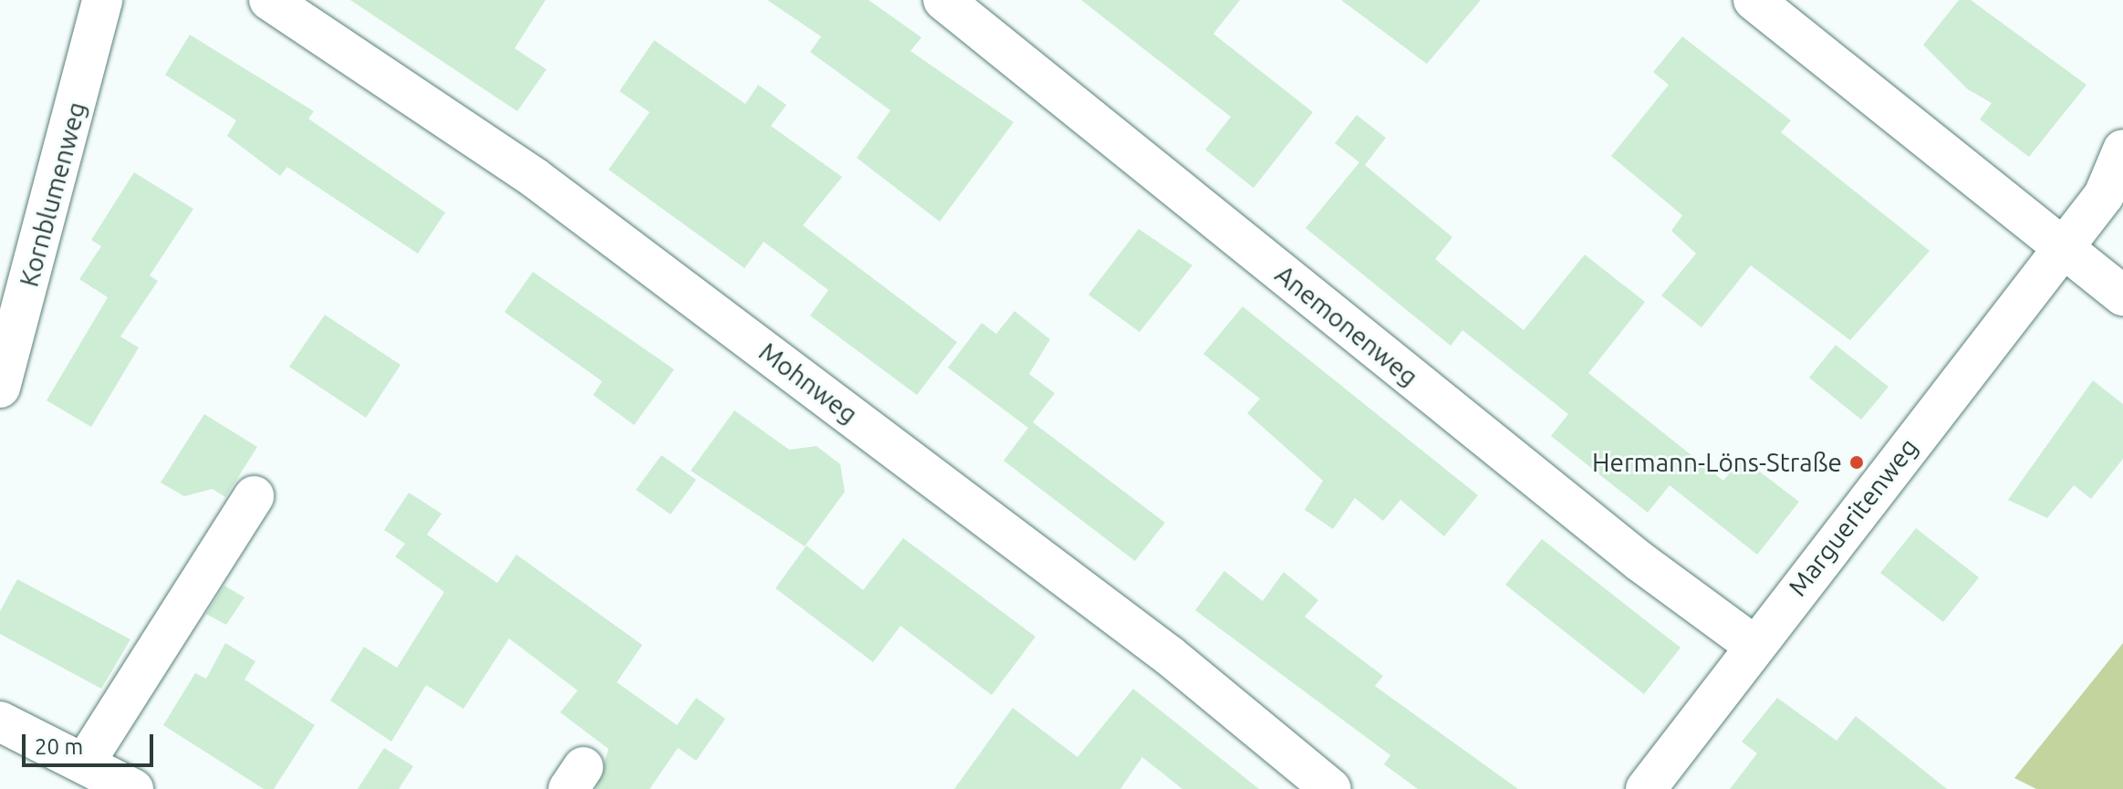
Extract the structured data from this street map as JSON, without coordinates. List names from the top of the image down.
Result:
{
  "streets": {
    "street": [
      "Kornblumenweg",
      "Anemonenweg",
      "Mohnweg",
      "Margueritenweg"
    ]
  },
  "crossings": [
    ["Anemonenweg", "Margueritenweg"]
  ],
  "places": ["Hermann-Löns-Straße"],
  "scale_bar": "20 m"
}
